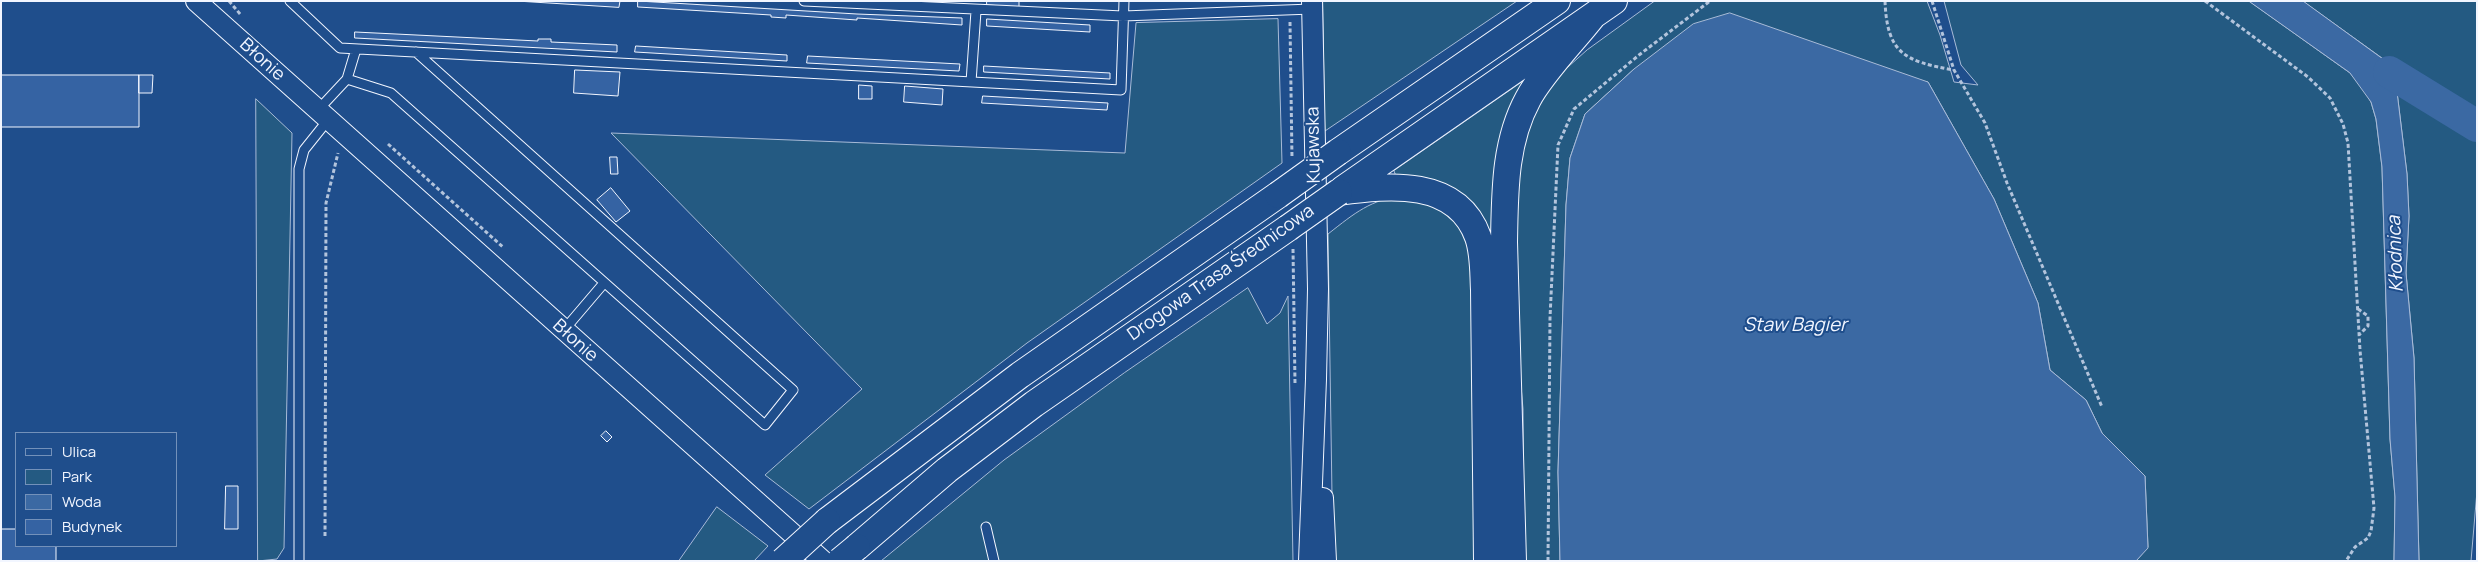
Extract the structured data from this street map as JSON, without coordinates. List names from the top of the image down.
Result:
{
  "streets": {
    "main road": ["Drogowa Trasa Średnicowa"],
    "street": ["Błonie", "Kujawska"]
  },
  "water": ["Kłodnica", "Staw Bagier"],
  "legend": [
    "Ulica",
    "Park",
    "Woda",
    "Budynek"
  ]
}
